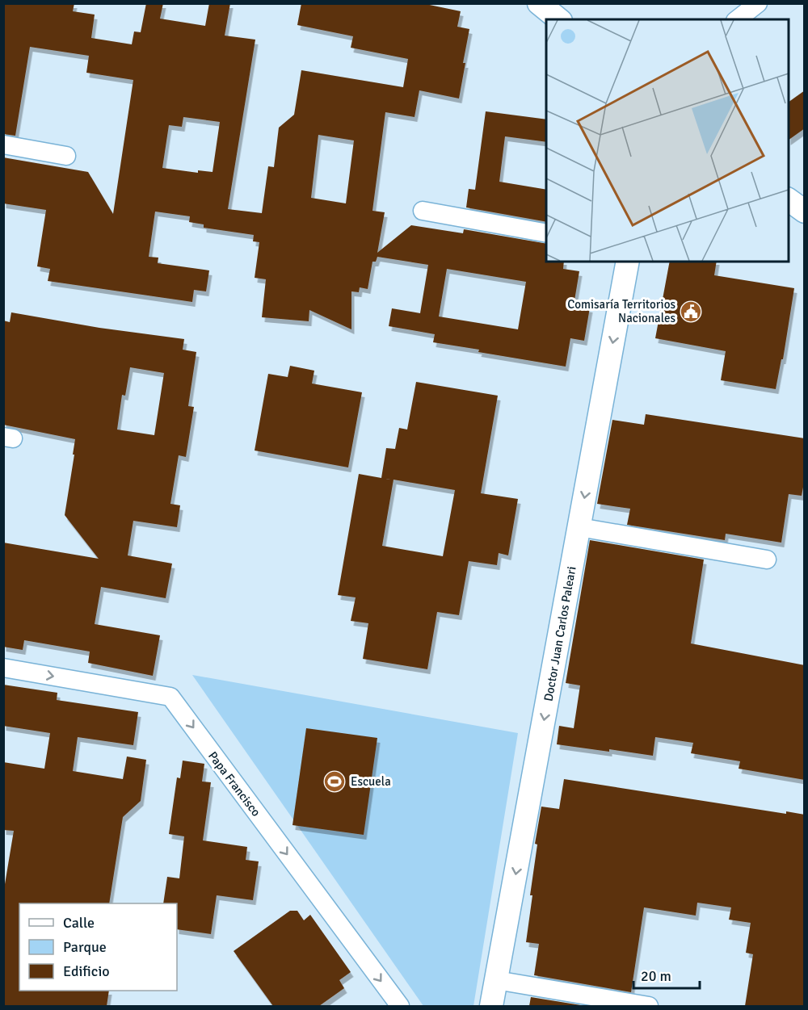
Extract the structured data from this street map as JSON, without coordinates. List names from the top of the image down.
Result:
{
  "streets": {
    "street": ["Doctor Juan Carlos Paleari", "Papa Francisco"]
  },
  "one_way": ["Doctor Juan Carlos Paleari", "Papa Francisco"],
  "places": {
    "public building": ["Comisaría Territorios Nacionales"],
    "sports": ["Escuela"]
  },
  "legend": ["Calle", "Parque", "Edificio"],
  "scale_bar": "20 m"
}
